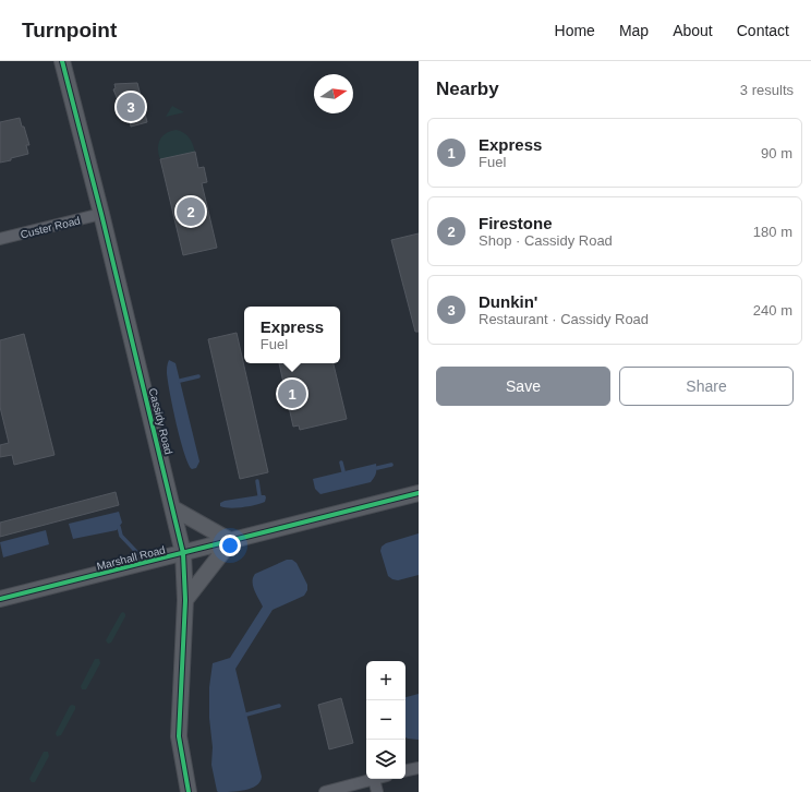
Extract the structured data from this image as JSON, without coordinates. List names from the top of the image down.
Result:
{
  "streets": {
    "street": ["Custer Road", "Cassidy Road", "Marshall Road"]
  },
  "crossings": [
    ["Custer Road", "Cassidy Road"],
    ["Cassidy Road", "Marshall Road"]
  ],
  "north": "right",
  "page": {
    "header": "Turnpoint",
    "nav": [
      "Home",
      "Map",
      "About",
      "Contact"
    ],
    "heading": ["Nearby", "3 results"],
    "pins": ["3", "2", "1"],
    "list": [
      {
        "mark": "1",
        "name": "Express",
        "note": "Fuel",
        "value": "90 m"
      },
      {
        "mark": "2",
        "name": "Firestone",
        "note": "Shop · Cassidy Road",
        "value": "180 m"
      },
      {
        "mark": "3",
        "name": "Dunkin'",
        "note": "Restaurant · Cassidy Road",
        "value": "240 m"
      }
    ],
    "popup": ["Express", "Fuel"],
    "buttons": ["Save", "Share"],
    "map_buttons": ["+", "−"]
  }
}
